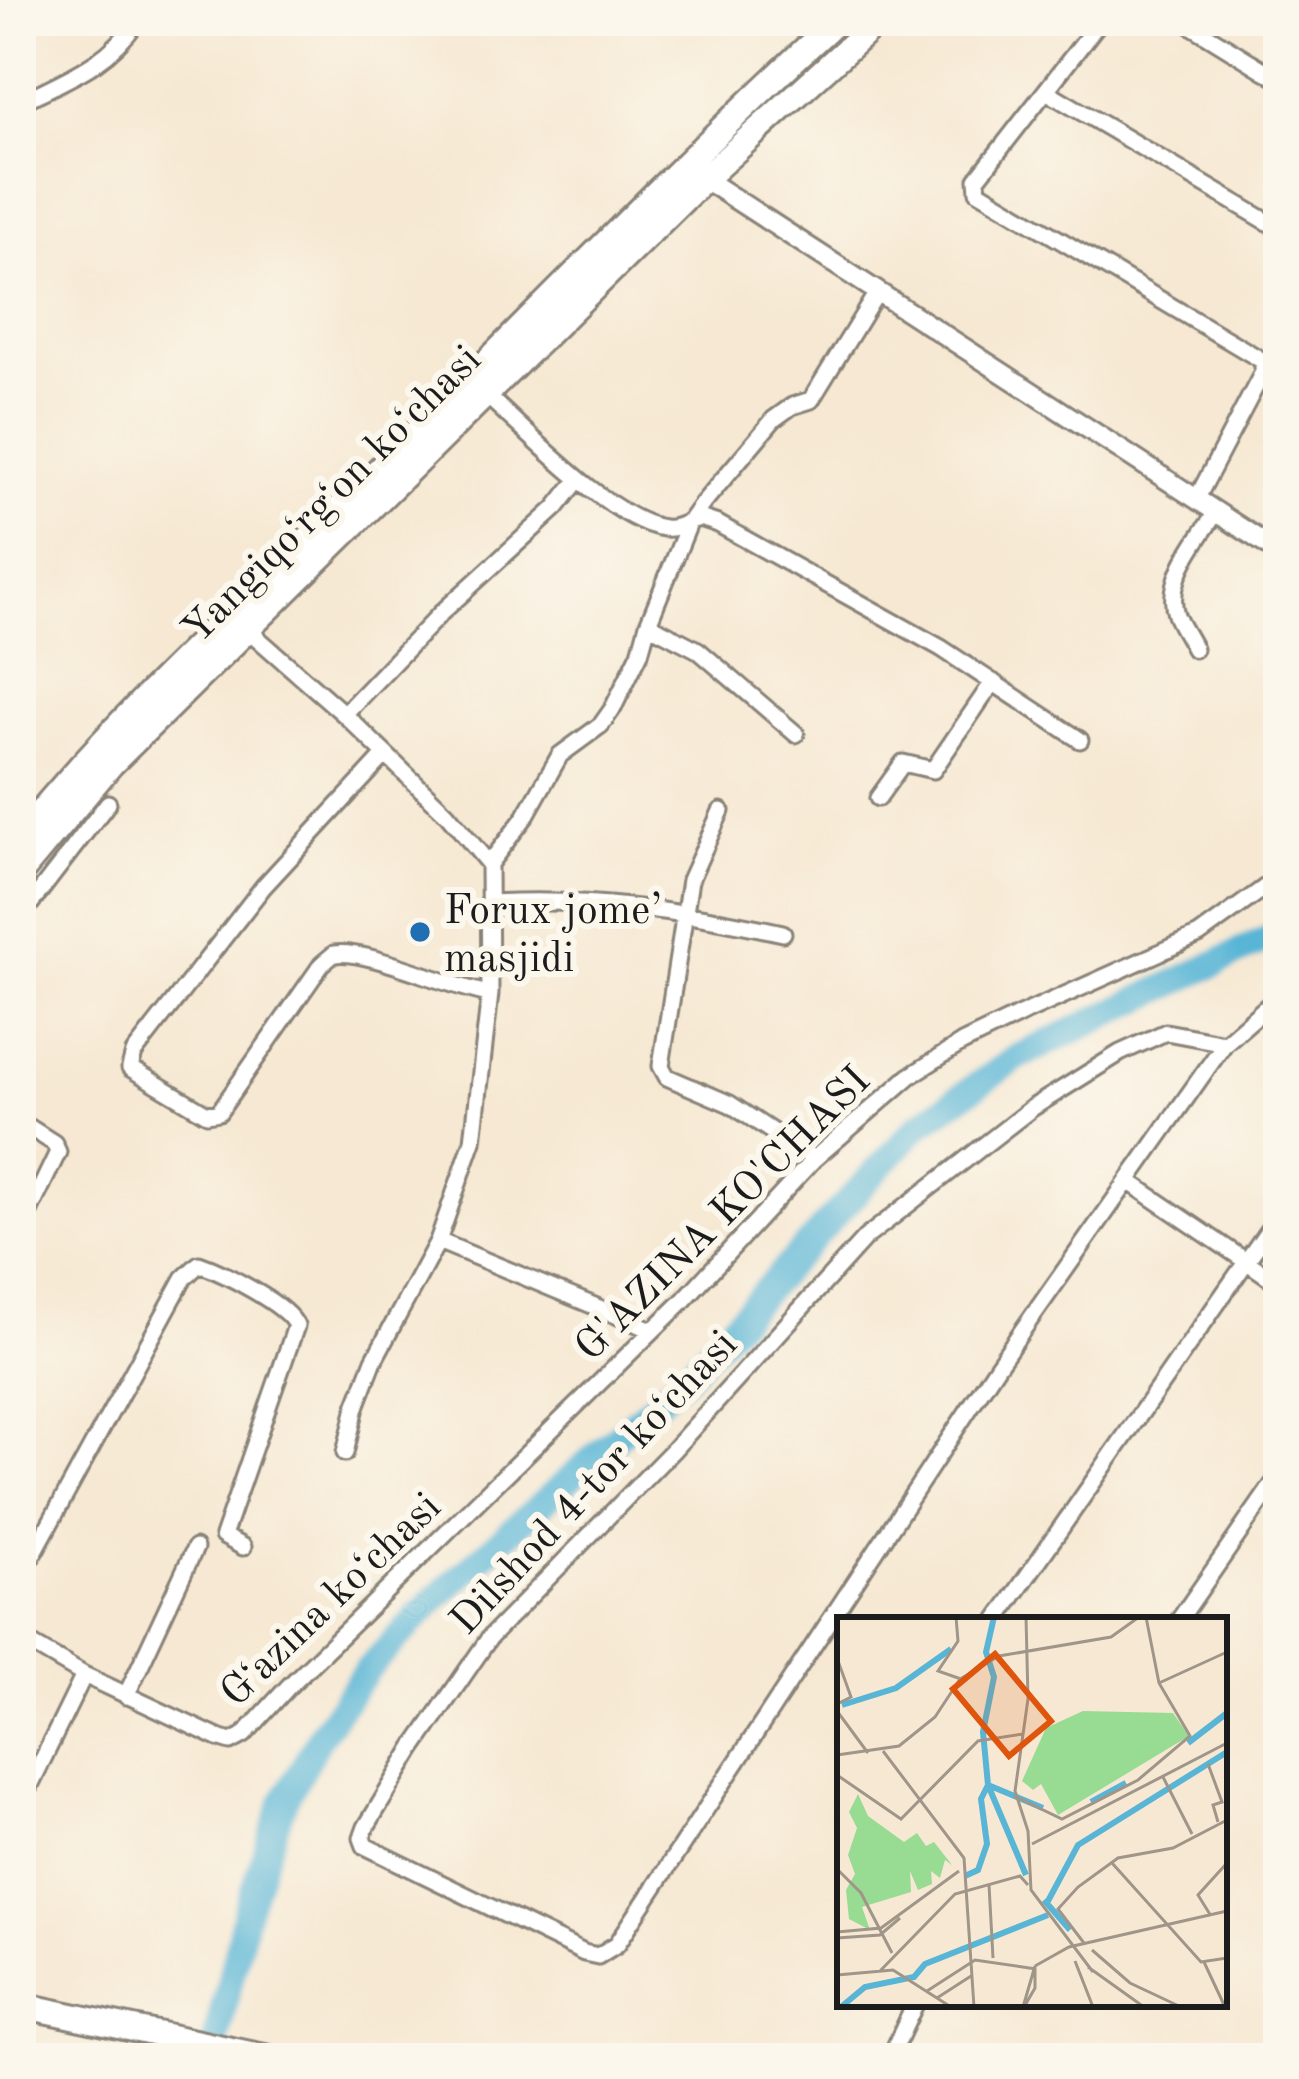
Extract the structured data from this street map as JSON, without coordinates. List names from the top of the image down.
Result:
{
  "streets": {
    "main road": ["Yangiqoʻrgʻon koʻchasi"],
    "street": ["G'AZINA KO'CHASI", "Dilshod 4-tor koʻchasi", "Gʻazina koʻchasi"]
  },
  "crossings": [
    ["G'AZINA KO'CHASI", "Gʻazina koʻchasi"]
  ],
  "places": ["Forux jome’ masjidi"]
}
